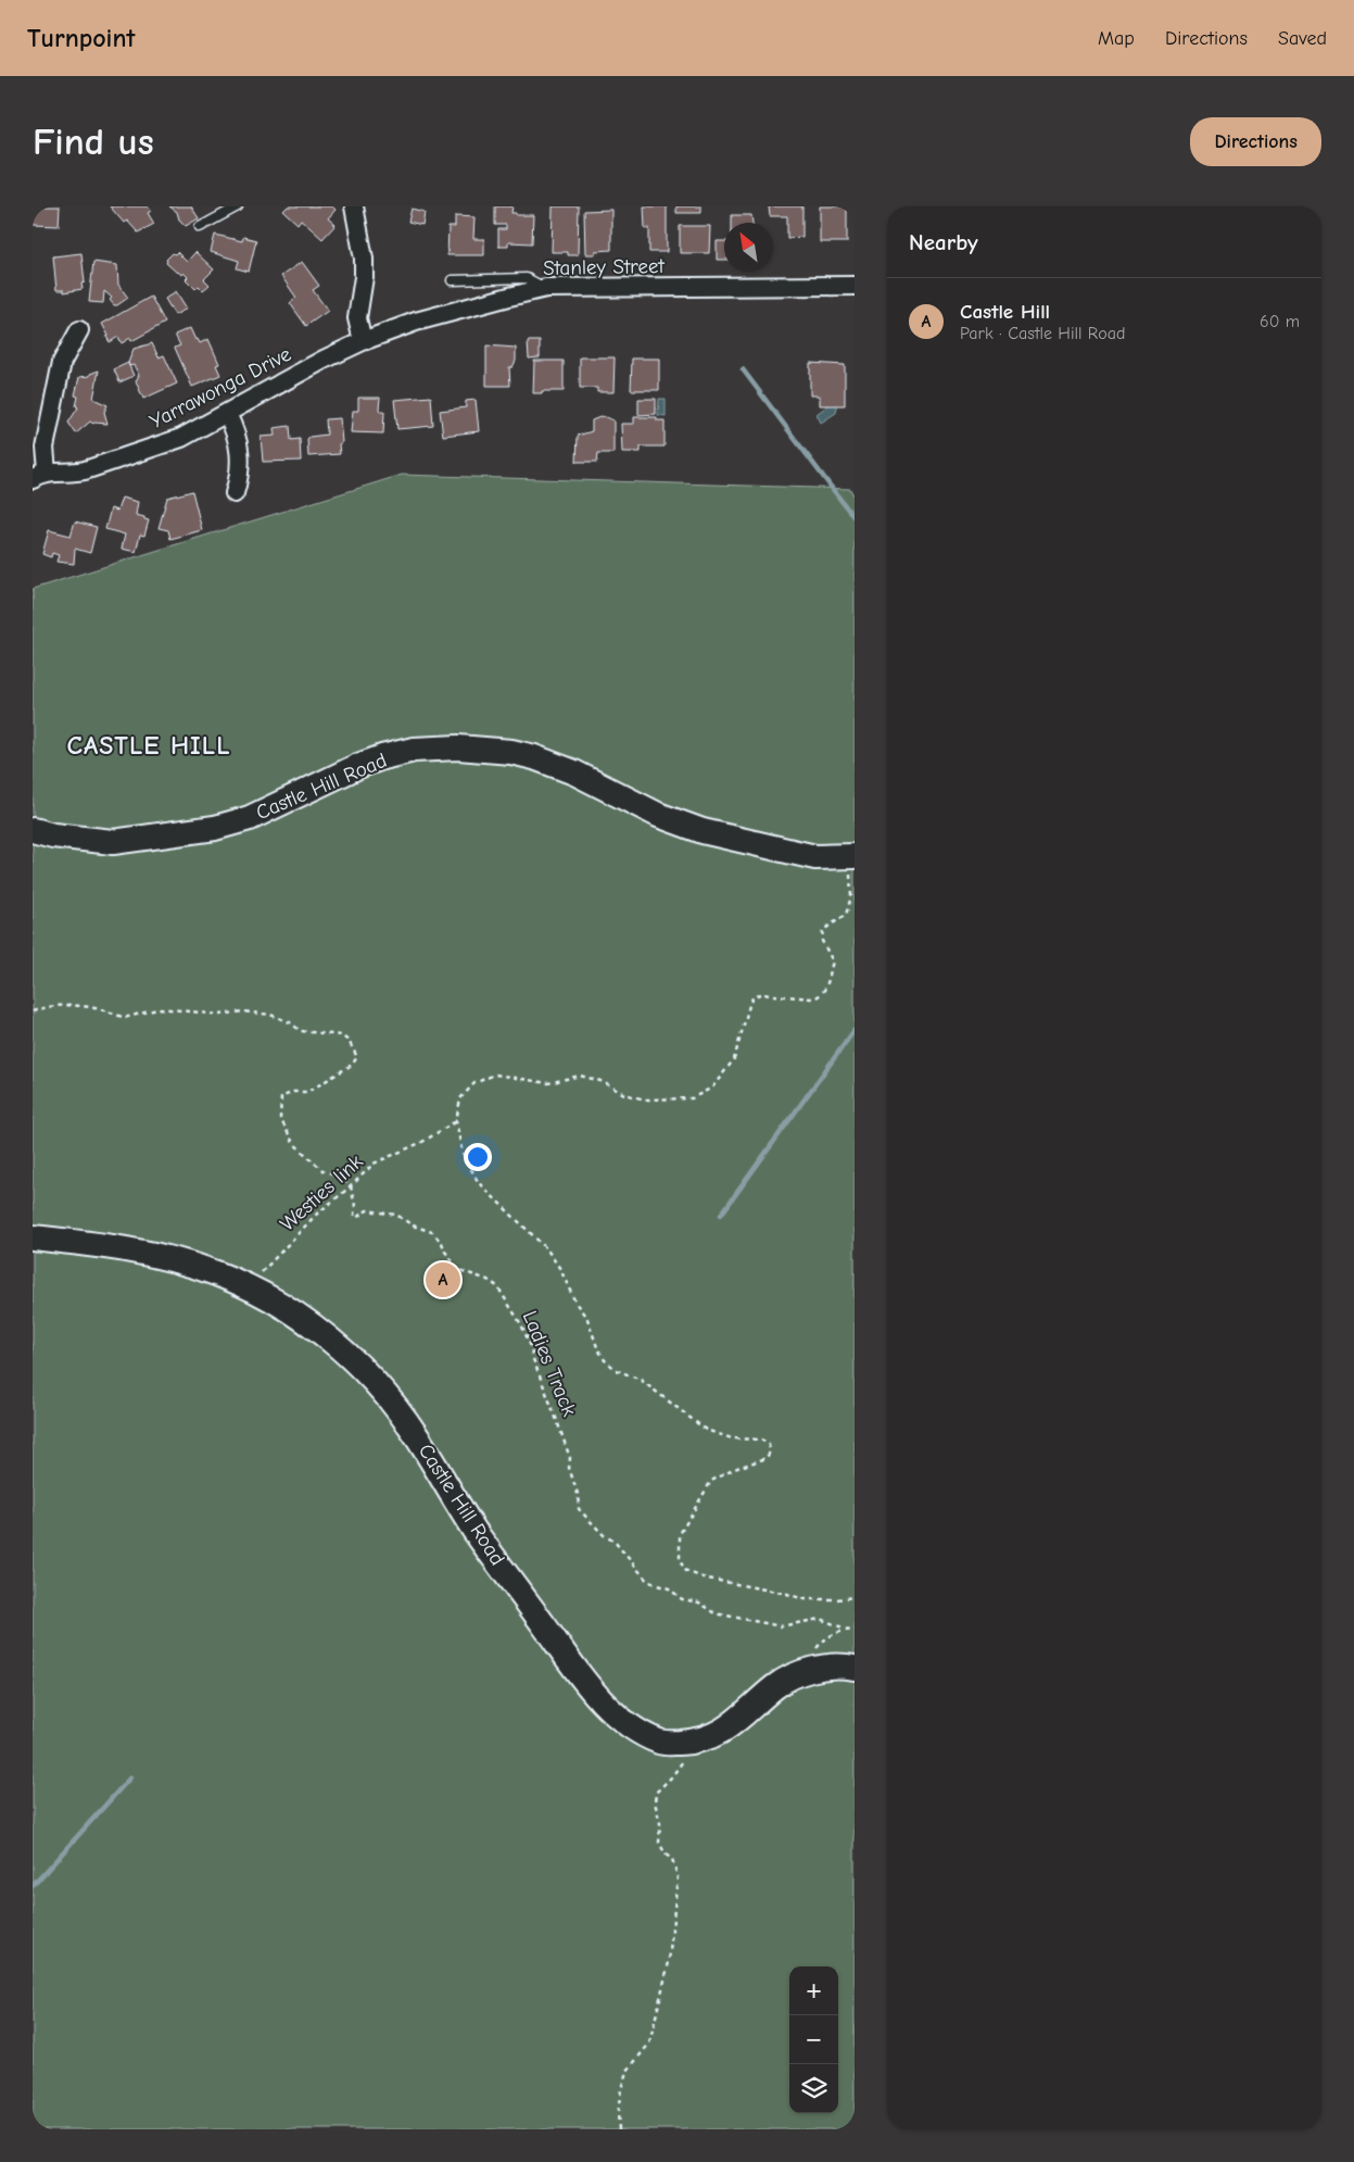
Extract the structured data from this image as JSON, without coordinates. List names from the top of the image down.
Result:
{
  "streets": {
    "main road": ["Castle Hill Road"],
    "street": ["Stanley Street", "Yarrawonga Drive"],
    "path": ["Westies link", "Ladies Track"]
  },
  "crossings": [
    ["Stanley Street", "Yarrawonga Drive"],
    ["Castle Hill Road", "Westies link"],
    ["Westies link", "Ladies Track"]
  ],
  "districts": ["CASTLE HILL"],
  "north": "top left",
  "page": {
    "header": "Turnpoint",
    "nav": ["Map", "Directions", "Saved"],
    "buttons": "Directions",
    "title": "Find us",
    "heading": "Nearby",
    "list": [
      {
        "mark": "A",
        "name": "Castle Hill",
        "note": "Park · Castle Hill Road",
        "value": "60 m"
      }
    ],
    "pins": "A",
    "map_buttons": ["+", "−"]
  }
}
